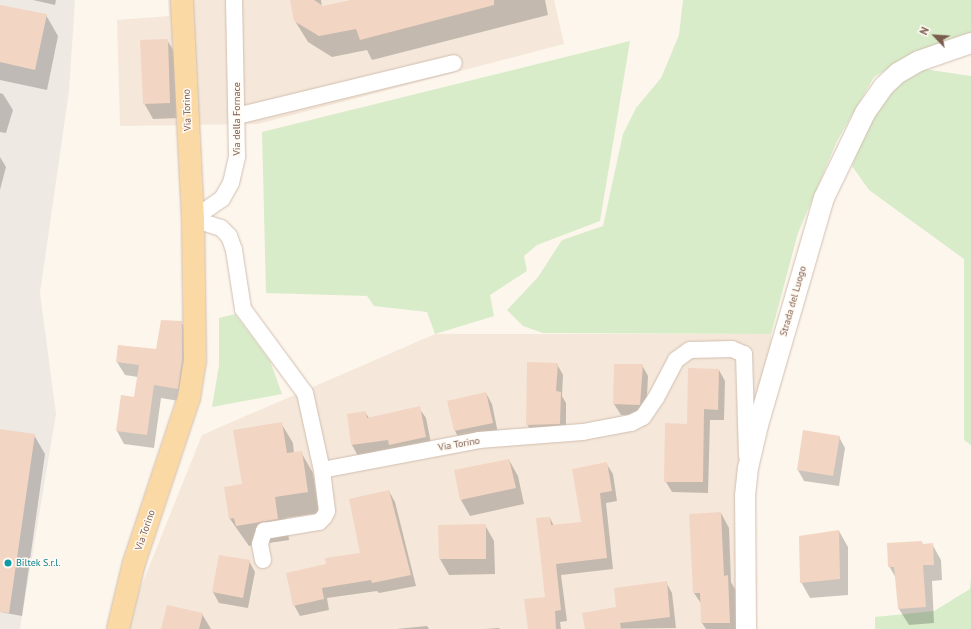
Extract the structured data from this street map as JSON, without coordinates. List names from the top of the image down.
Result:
{
  "streets": {
    "main road": ["Via Torino"],
    "street": ["Via della Fornace", "Strada del Luogo"]
  },
  "crossings": [
    ["Via Torino", "Via della Fornace"],
    ["Via Torino", "Strada del Luogo"]
  ],
  "places": ["Biltek S.r.l."],
  "north": "top left"
}
